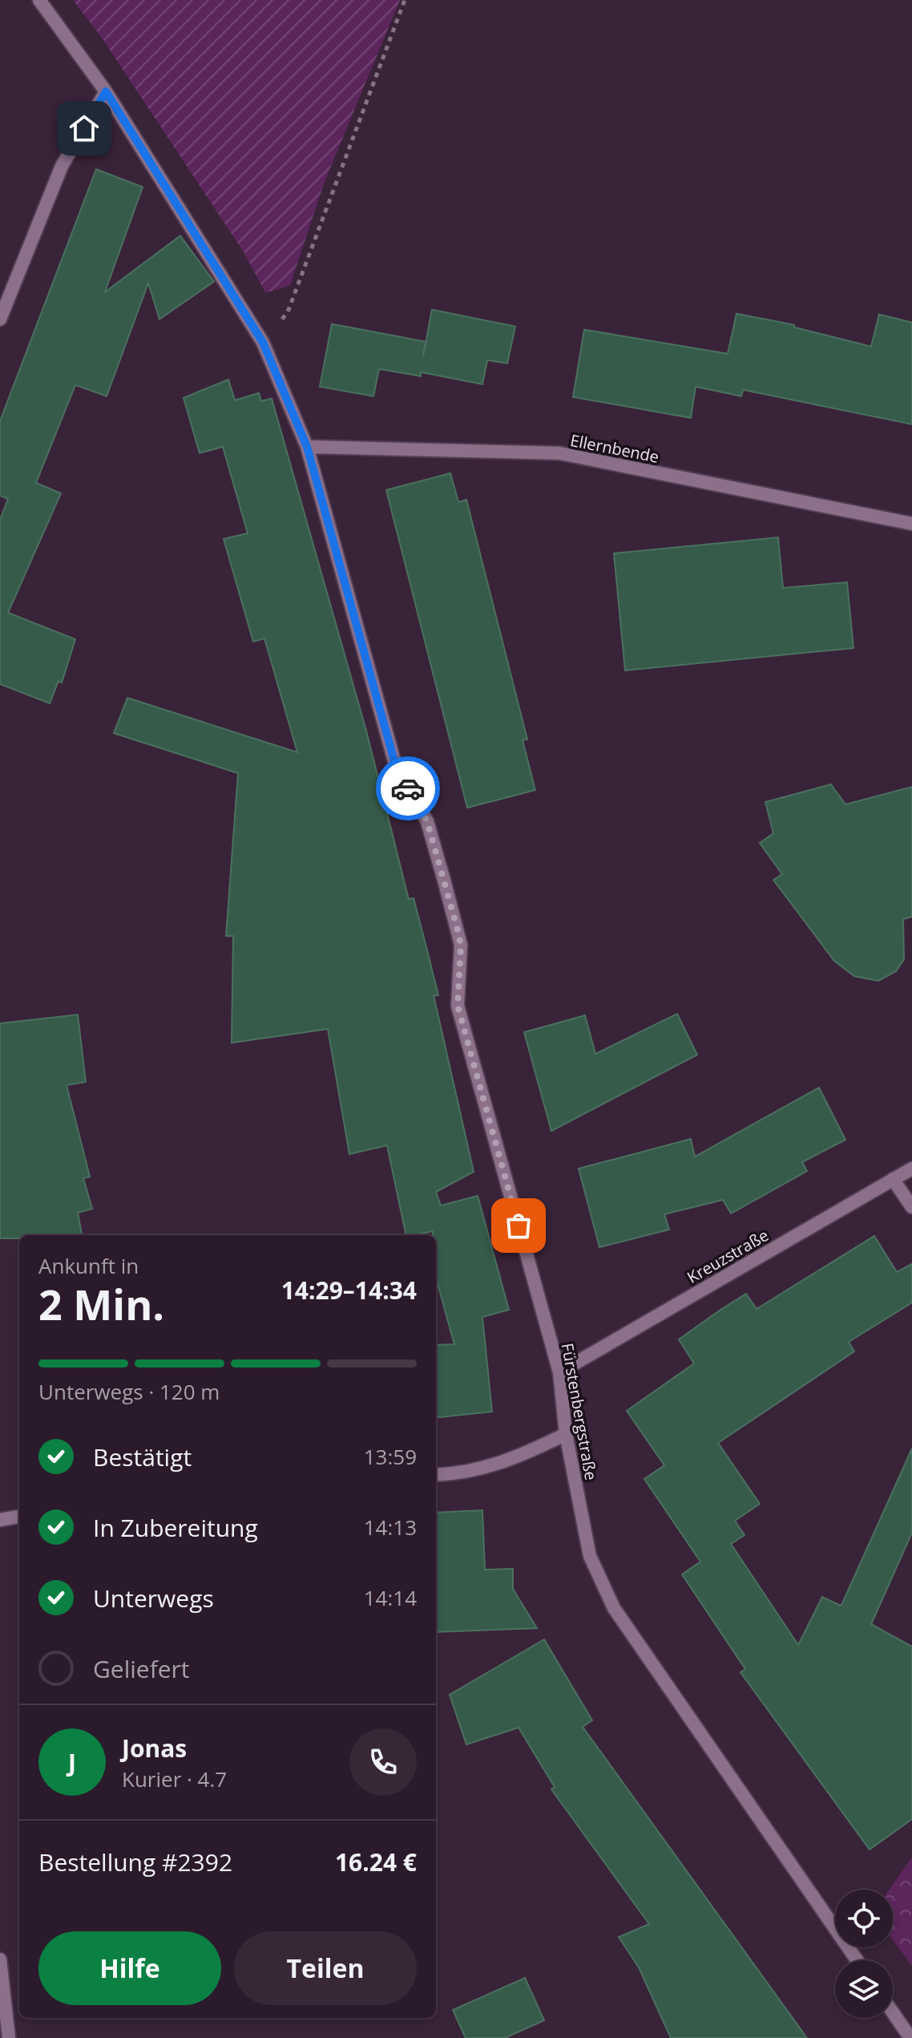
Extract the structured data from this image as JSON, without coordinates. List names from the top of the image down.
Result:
{
  "streets": {
    "street": ["Ellernbende", "Kreuzstraße", "Fürstenbergstraße"]
  },
  "crossings": [
    ["Ellernbende", "Fürstenbergstraße"],
    ["Kreuzstraße", "Fürstenbergstraße"]
  ],
  "page": {
    "heading": ["2 Min.", "Ankunft in", "14:29–14:34"],
    "panel": [
      "Jonas",
      "Kurier · 4.7",
      "Bestellung #2392",
      "16.24 €"
    ],
    "bar": "Unterwegs · 120 m",
    "list": [
      ["Bestätigt", "13:59"],
      ["In Zubereitung", "14:13"],
      ["Unterwegs", "14:14"],
      "Geliefert"
    ],
    "round": "J",
    "buttons": ["Hilfe", "Teilen"]
  }
}
